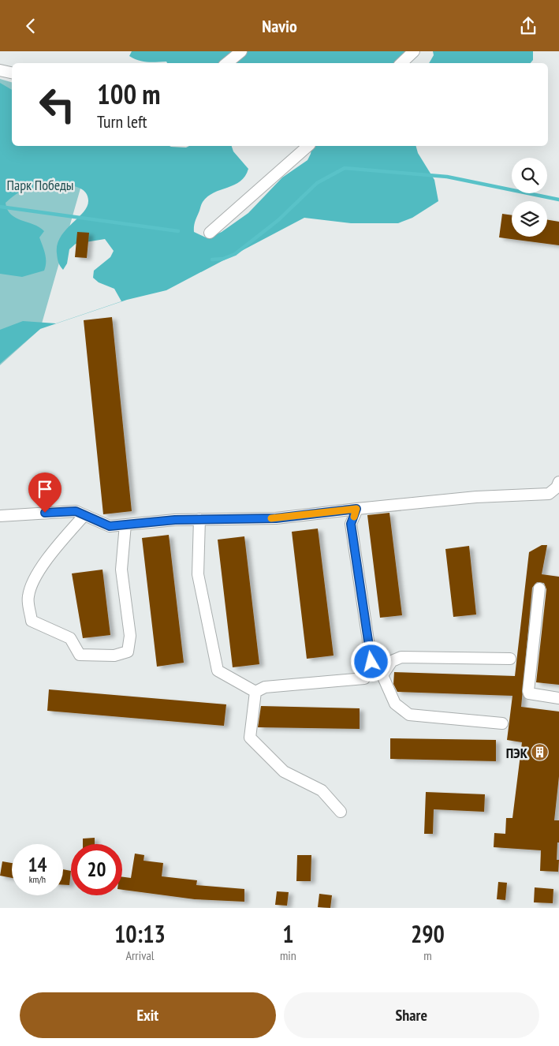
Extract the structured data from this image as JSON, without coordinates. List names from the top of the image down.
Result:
{
  "parks": ["Парк Победы"],
  "places": {
    "building": ["ПЭК"]
  },
  "page": {
    "header": "Navio",
    "turn": ["100 m", "Turn left"],
    "speed": "14 km/h",
    "limit": "20",
    "eta": [
      "10:13",
      "Arrival",
      "1",
      "min",
      "290",
      "m"
    ],
    "buttons": ["Exit", "Share"]
  }
}
